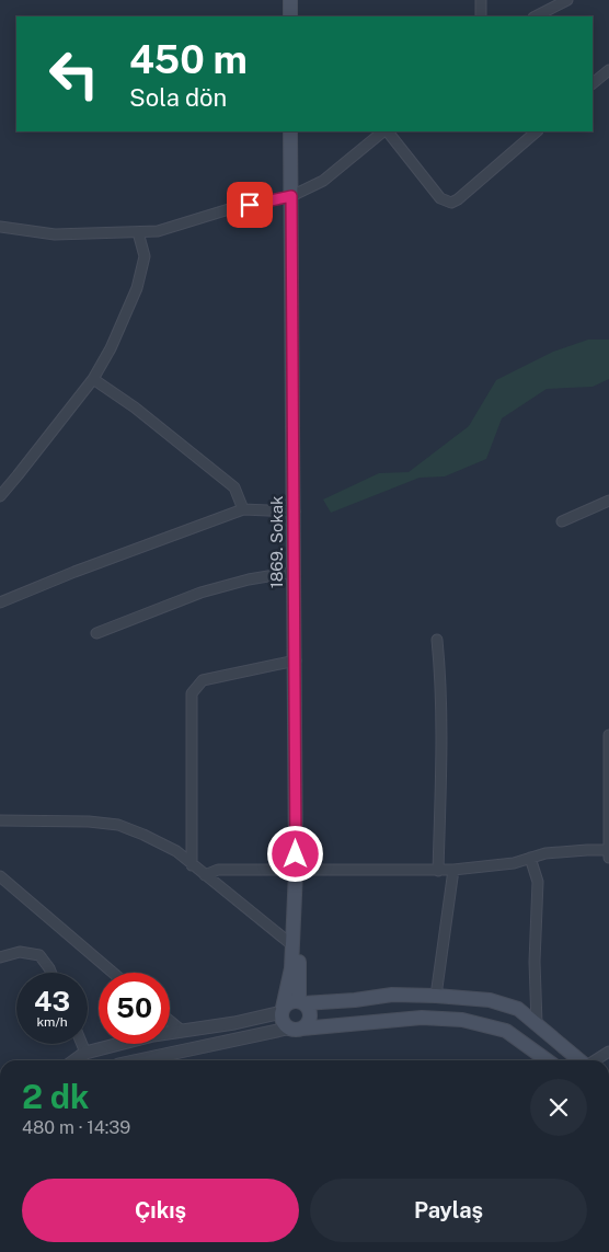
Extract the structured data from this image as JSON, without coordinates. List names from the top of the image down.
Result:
{
  "streets": {
    "main road": ["1869. Sokak"]
  },
  "page": {
    "turn": ["450 m", "Sola dön"],
    "speed": "43 km/h",
    "limit": "50",
    "heading": ["2 dk", "480 m · 14:39"],
    "buttons": ["Çıkış", "Paylaş"]
  }
}
